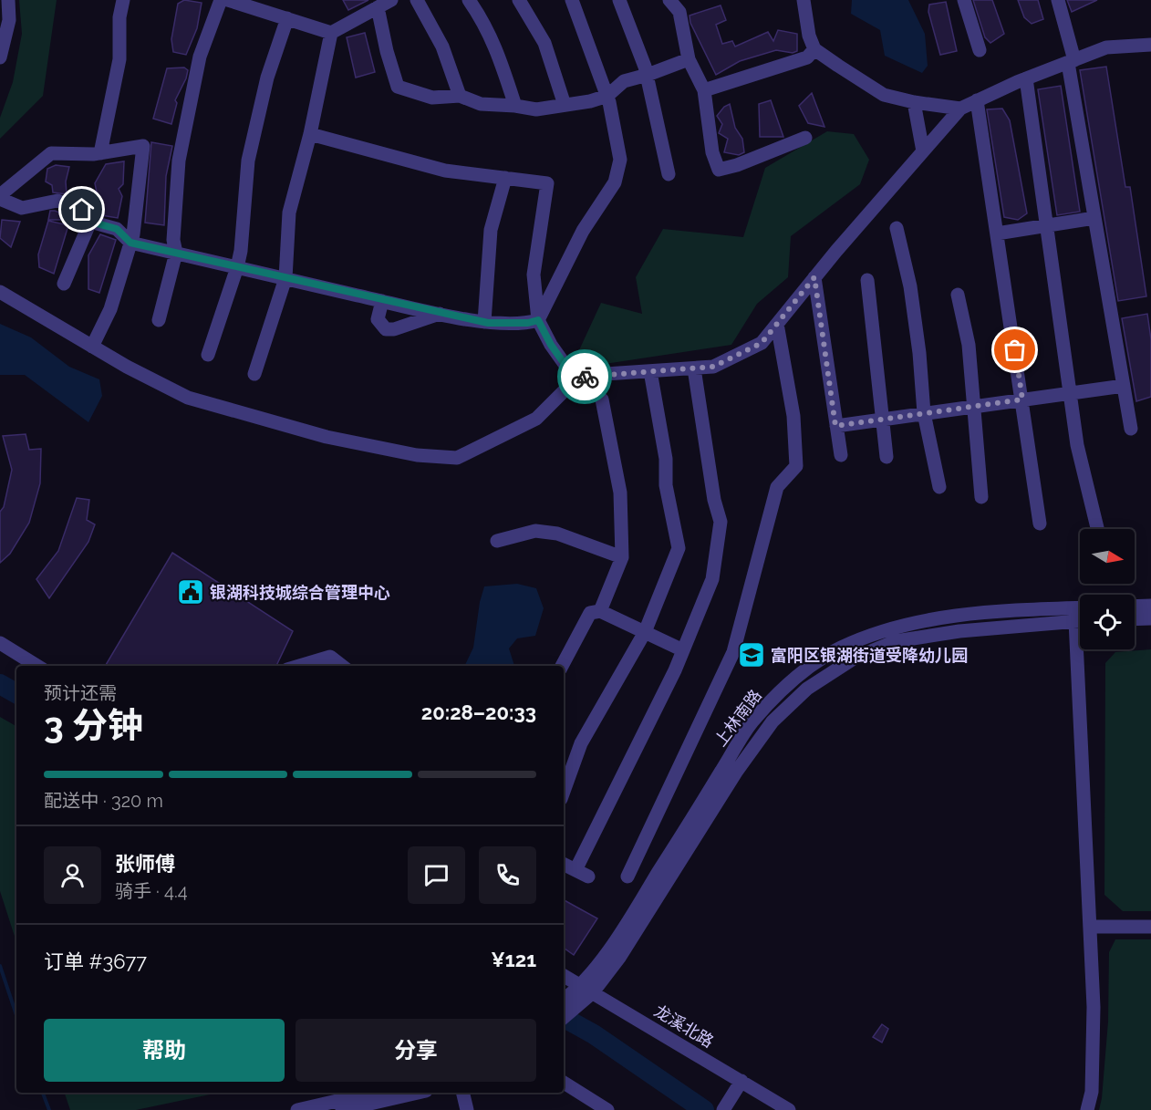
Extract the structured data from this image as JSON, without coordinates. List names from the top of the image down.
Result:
{
  "streets": {
    "street": ["上林南路", "龙溪北路"]
  },
  "crossings": [
    ["上林南路", "龙溪北路"]
  ],
  "places": {
    "public building": ["银湖科技城综合管理中心"],
    "school or university": ["富阳区银湖街道受降幼儿园"]
  },
  "north": "right",
  "page": {
    "heading": ["3 分钟", "预计还需", "20:28–20:33"],
    "panel": [
      "张师傅",
      "骑手 · 4.4",
      "订单 #3677",
      "¥121"
    ],
    "bar": "配送中 · 320 m",
    "buttons": ["帮助", "分享"]
  }
}
